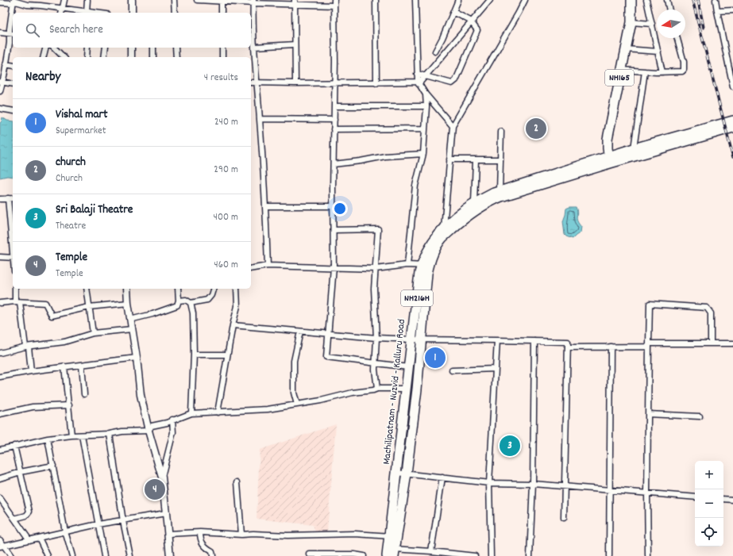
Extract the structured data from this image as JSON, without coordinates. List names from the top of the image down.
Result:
{
  "streets": {
    "highway": ["NH165", "NH216H", "Machilipatnam - Nuzvid - Kalluru Road"]
  },
  "crossings": [
    ["NH165", "Machilipatnam - Nuzvid - Kalluru Road"]
  ],
  "north": "left",
  "page": {
    "search": "Search here",
    "heading": ["Nearby", "4 results"],
    "list": [
      {
        "mark": "1",
        "name": "Vishal mart",
        "note": "Supermarket",
        "value": "240 m"
      },
      {
        "mark": "2",
        "name": "church",
        "note": "Church",
        "value": "290 m"
      },
      {
        "mark": "3",
        "name": "Sri Balaji Theatre",
        "note": "Theatre",
        "value": "400 m"
      },
      {
        "mark": "4",
        "name": "Temple",
        "note": "Temple",
        "value": "460 m"
      }
    ],
    "pins": [
      "2",
      "1",
      "3",
      "4"
    ],
    "map_buttons": ["+", "−"]
  }
}
